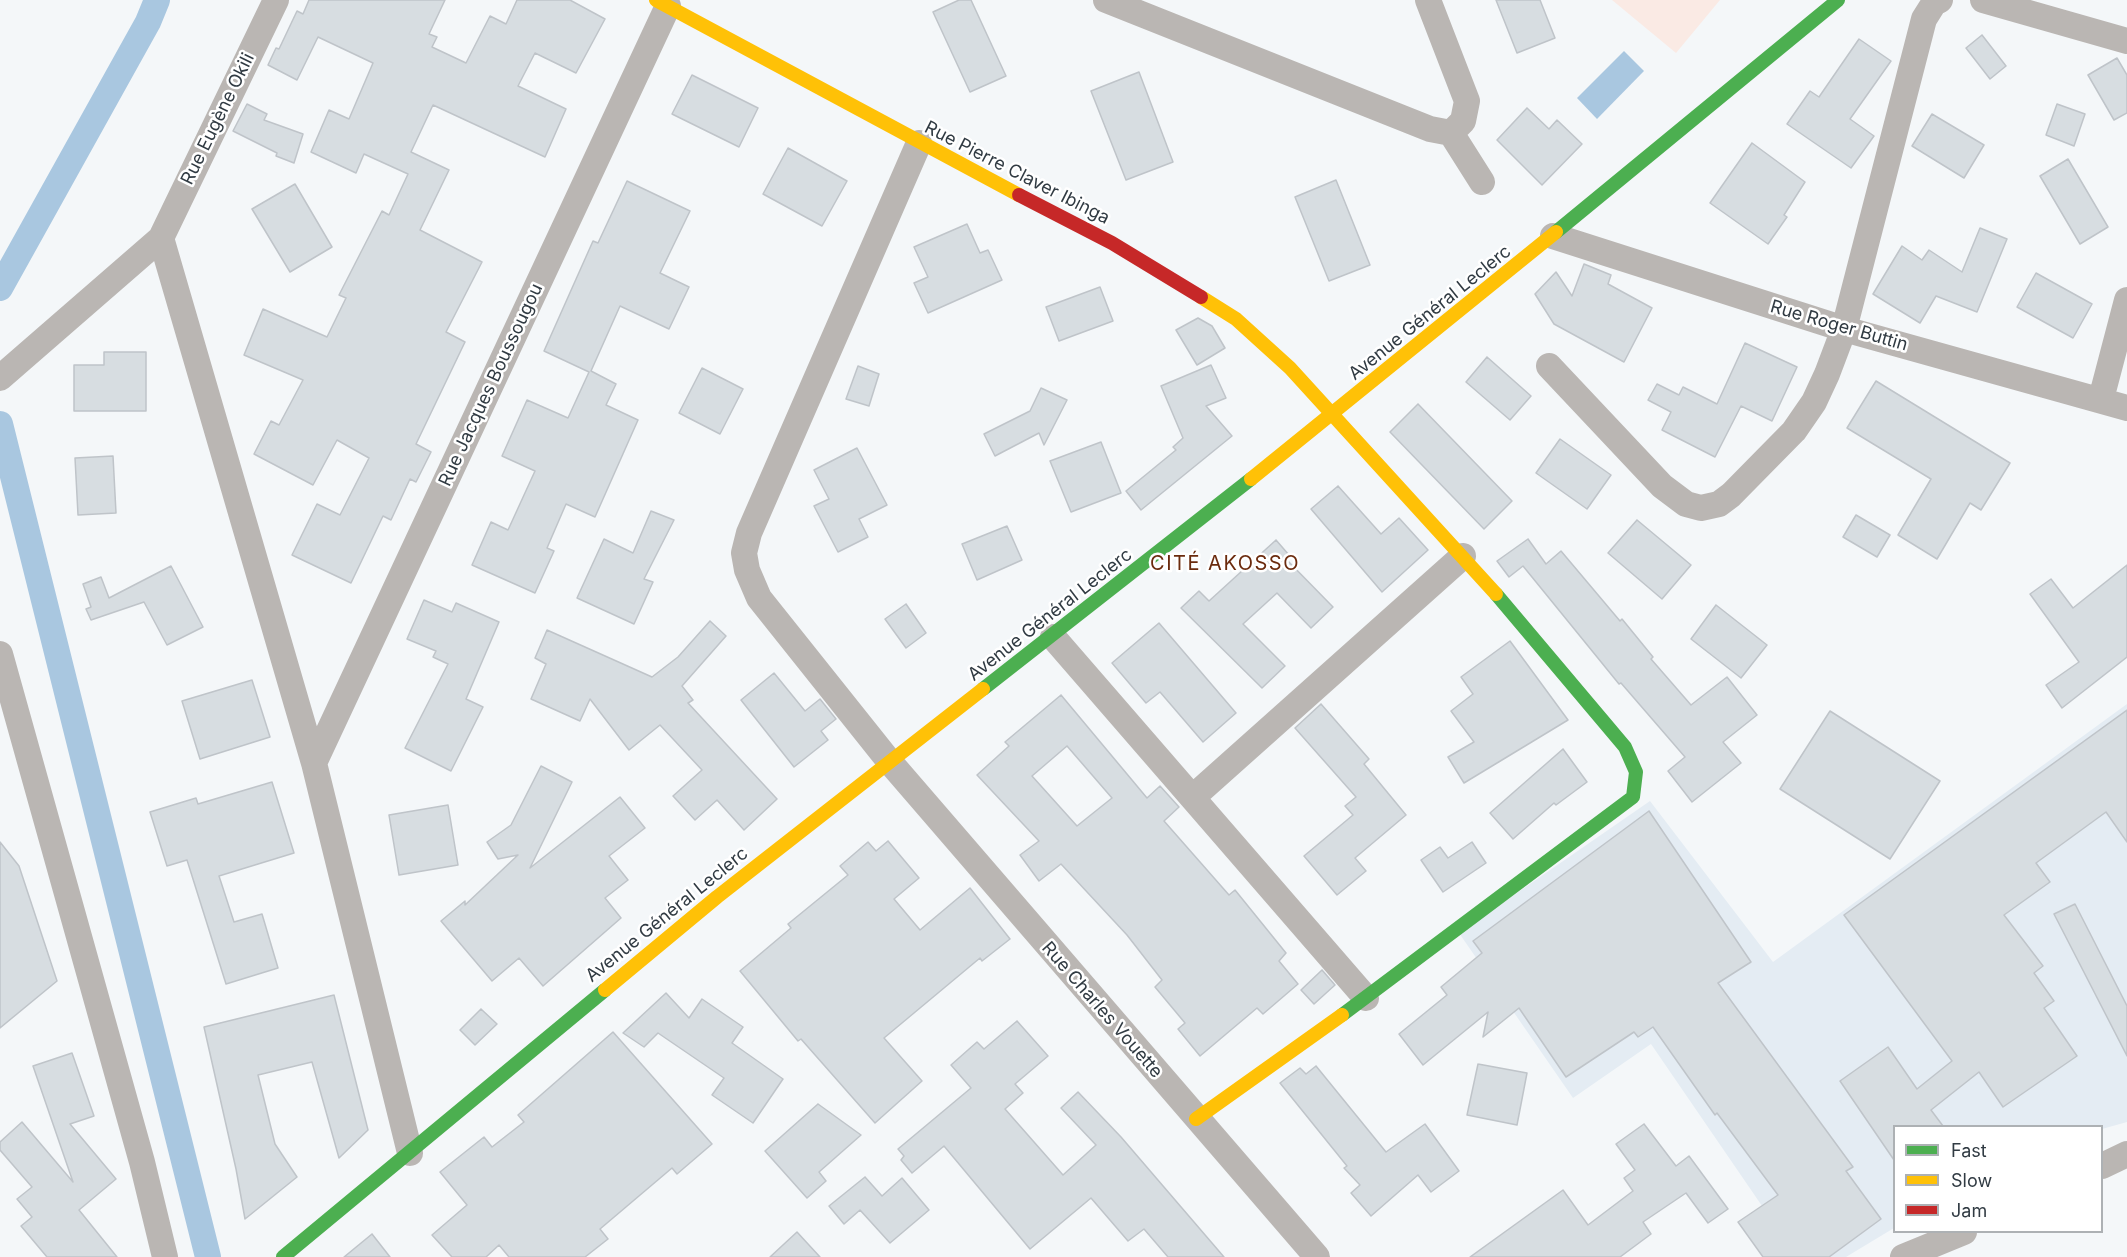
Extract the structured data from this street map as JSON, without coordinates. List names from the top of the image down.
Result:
{
  "streets": {
    "main road": ["Rue Pierre Claver Ibinga", "Avenue Général Leclerc"],
    "street": [
      "Rue Eugène Okili",
      "Rue Roger Buttin",
      "Rue Jacques Boussougou",
      "Rue Charles Vouette"
    ]
  },
  "crossings": [
    ["Rue Pierre Claver Ibinga", "Avenue Général Leclerc"],
    ["Rue Pierre Claver Ibinga", "Rue Jacques Boussougou"],
    ["Rue Pierre Claver Ibinga", "Rue Charles Vouette"],
    ["Avenue Général Leclerc", "Rue Roger Buttin"],
    ["Avenue Général Leclerc", "Rue Charles Vouette"]
  ],
  "districts": ["CITÉ AKOSSO"],
  "legend": ["Fast", "Slow", "Jam"]
}
